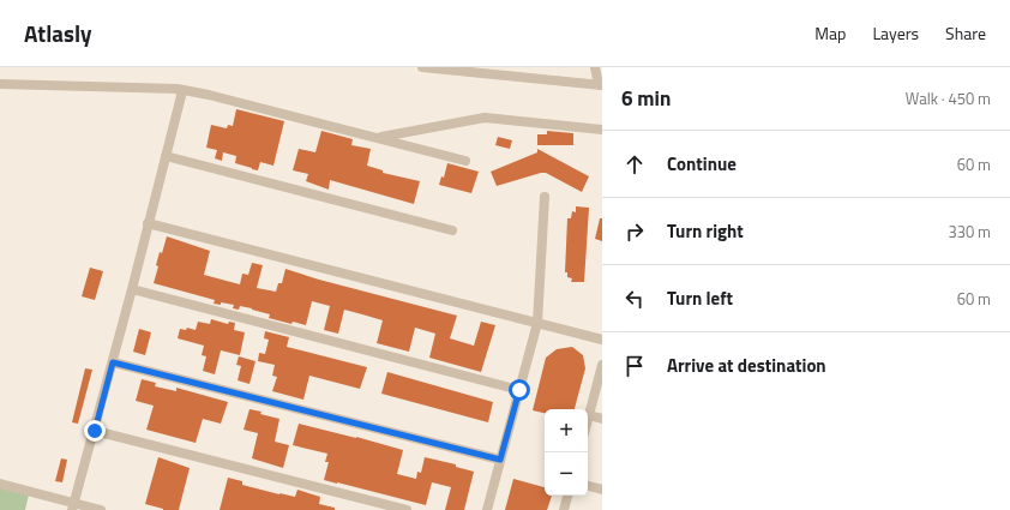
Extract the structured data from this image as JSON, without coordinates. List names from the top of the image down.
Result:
{
  "page": {
    "header": "Atlasly",
    "nav": ["Map", "Layers", "Share"],
    "heading": ["6 min", "Walk · 450 m"],
    "list": [
      ["Continue", "60 m"],
      ["Turn right", "330 m"],
      ["Turn left", "60 m"],
      "Arrive at destination"
    ],
    "map_buttons": ["+", "−"]
  }
}
